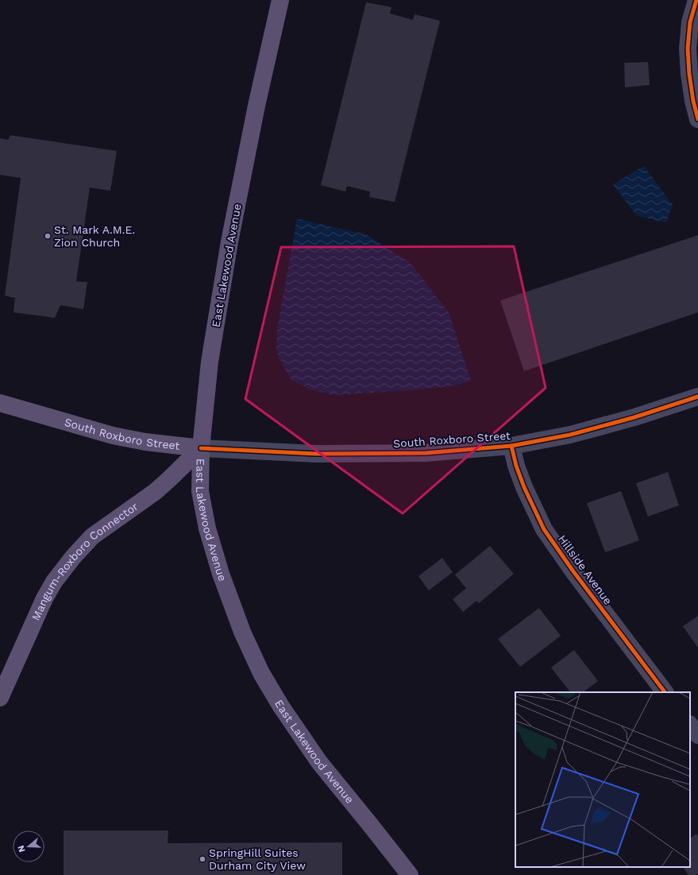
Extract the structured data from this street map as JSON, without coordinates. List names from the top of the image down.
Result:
{
  "streets": {
    "main road": ["East Lakewood Avenue", "South Roxboro Street", "Mangum-Roxboro Connector"],
    "street": ["Hillside Avenue"]
  },
  "crossings": [
    ["East Lakewood Avenue", "South Roxboro Street"],
    ["East Lakewood Avenue", "Mangum-Roxboro Connector"],
    ["South Roxboro Street", "Mangum-Roxboro Connector"],
    ["South Roxboro Street", "Hillside Avenue"]
  ],
  "places": ["St. Mark A.M.E. Zion Church", "SpringHill Suites Durham City View"],
  "north": "left"
}
